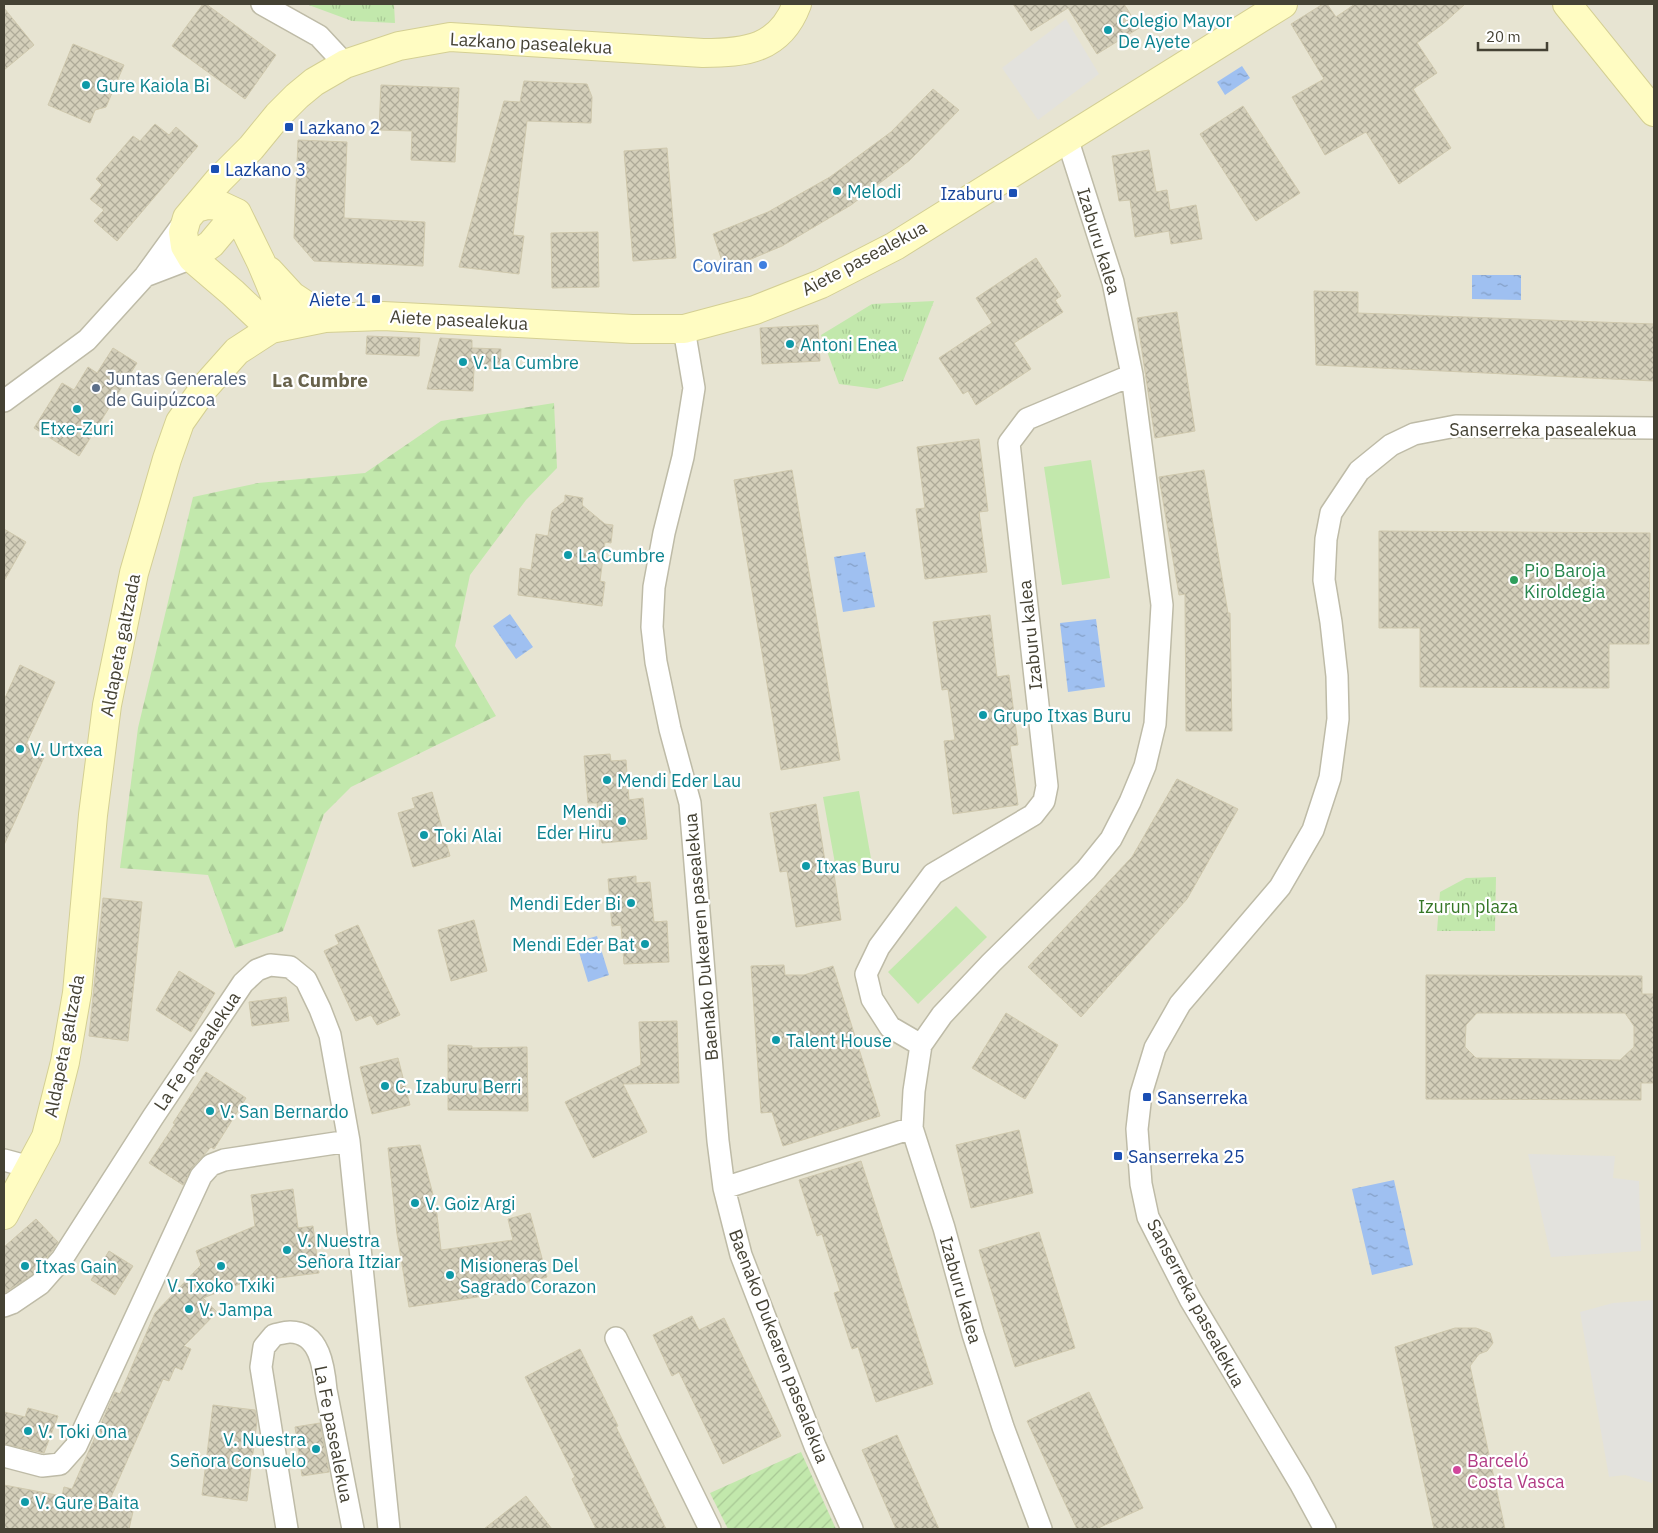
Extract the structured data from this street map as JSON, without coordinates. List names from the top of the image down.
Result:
{
  "streets": {
    "street": [
      "Lazkano pasealekua",
      "Izaburu kalea",
      "Aiete pasealekua",
      "Sanserreka pasealekua",
      "Aldapeta galtzada",
      "Baenako Dukearen pasealekua",
      "La Fe pasealekua"
    ]
  },
  "crossings": [
    ["Izaburu kalea", "Aiete pasealekua"],
    ["Aiete pasealekua", "Aldapeta galtzada"],
    ["Aiete pasealekua", "Baenako Dukearen pasealekua"]
  ],
  "districts": ["La Cumbre"],
  "parks": ["Izurun plaza"],
  "places": {
    "other": [
      "Colegio Mayor De Ayete",
      "Gure Kaiola Bi",
      "Melodi",
      "Coviran",
      "Antoni Enea",
      "V. La Cumbre",
      "Juntas Generales de Guipúzcoa",
      "Etxe-Zuri",
      "La Cumbre",
      "Pio Baroja Kiroldegia",
      "Grupo Itxas Buru",
      "V. Urtxea",
      "Mendi Eder Lau",
      "Mendi Eder Hiru",
      "Toki Alai",
      "Itxas Buru",
      "Mendi Eder Bi",
      "Mendi Eder Bat",
      "Talent House",
      "C. Izaburu Berri",
      "V. San Bernardo",
      "V. Goiz Argi",
      "V. Nuestra Señora Itziar",
      "Itxas Gain",
      "V. Txoko Txiki",
      "Misioneras Del Sagrado Corazon",
      "V. Jampa",
      "V. Toki Ona",
      "V. Nuestra Señora Consuelo",
      "Barceló Costa Vasca",
      "V. Gure Baita"
    ],
    "transit": [
      "Lazkano 2",
      "Lazkano 3",
      "Izaburu",
      "Aiete 1",
      "Sanserreka",
      "Sanserreka 25"
    ]
  },
  "scale_bar": "20 m"
}
